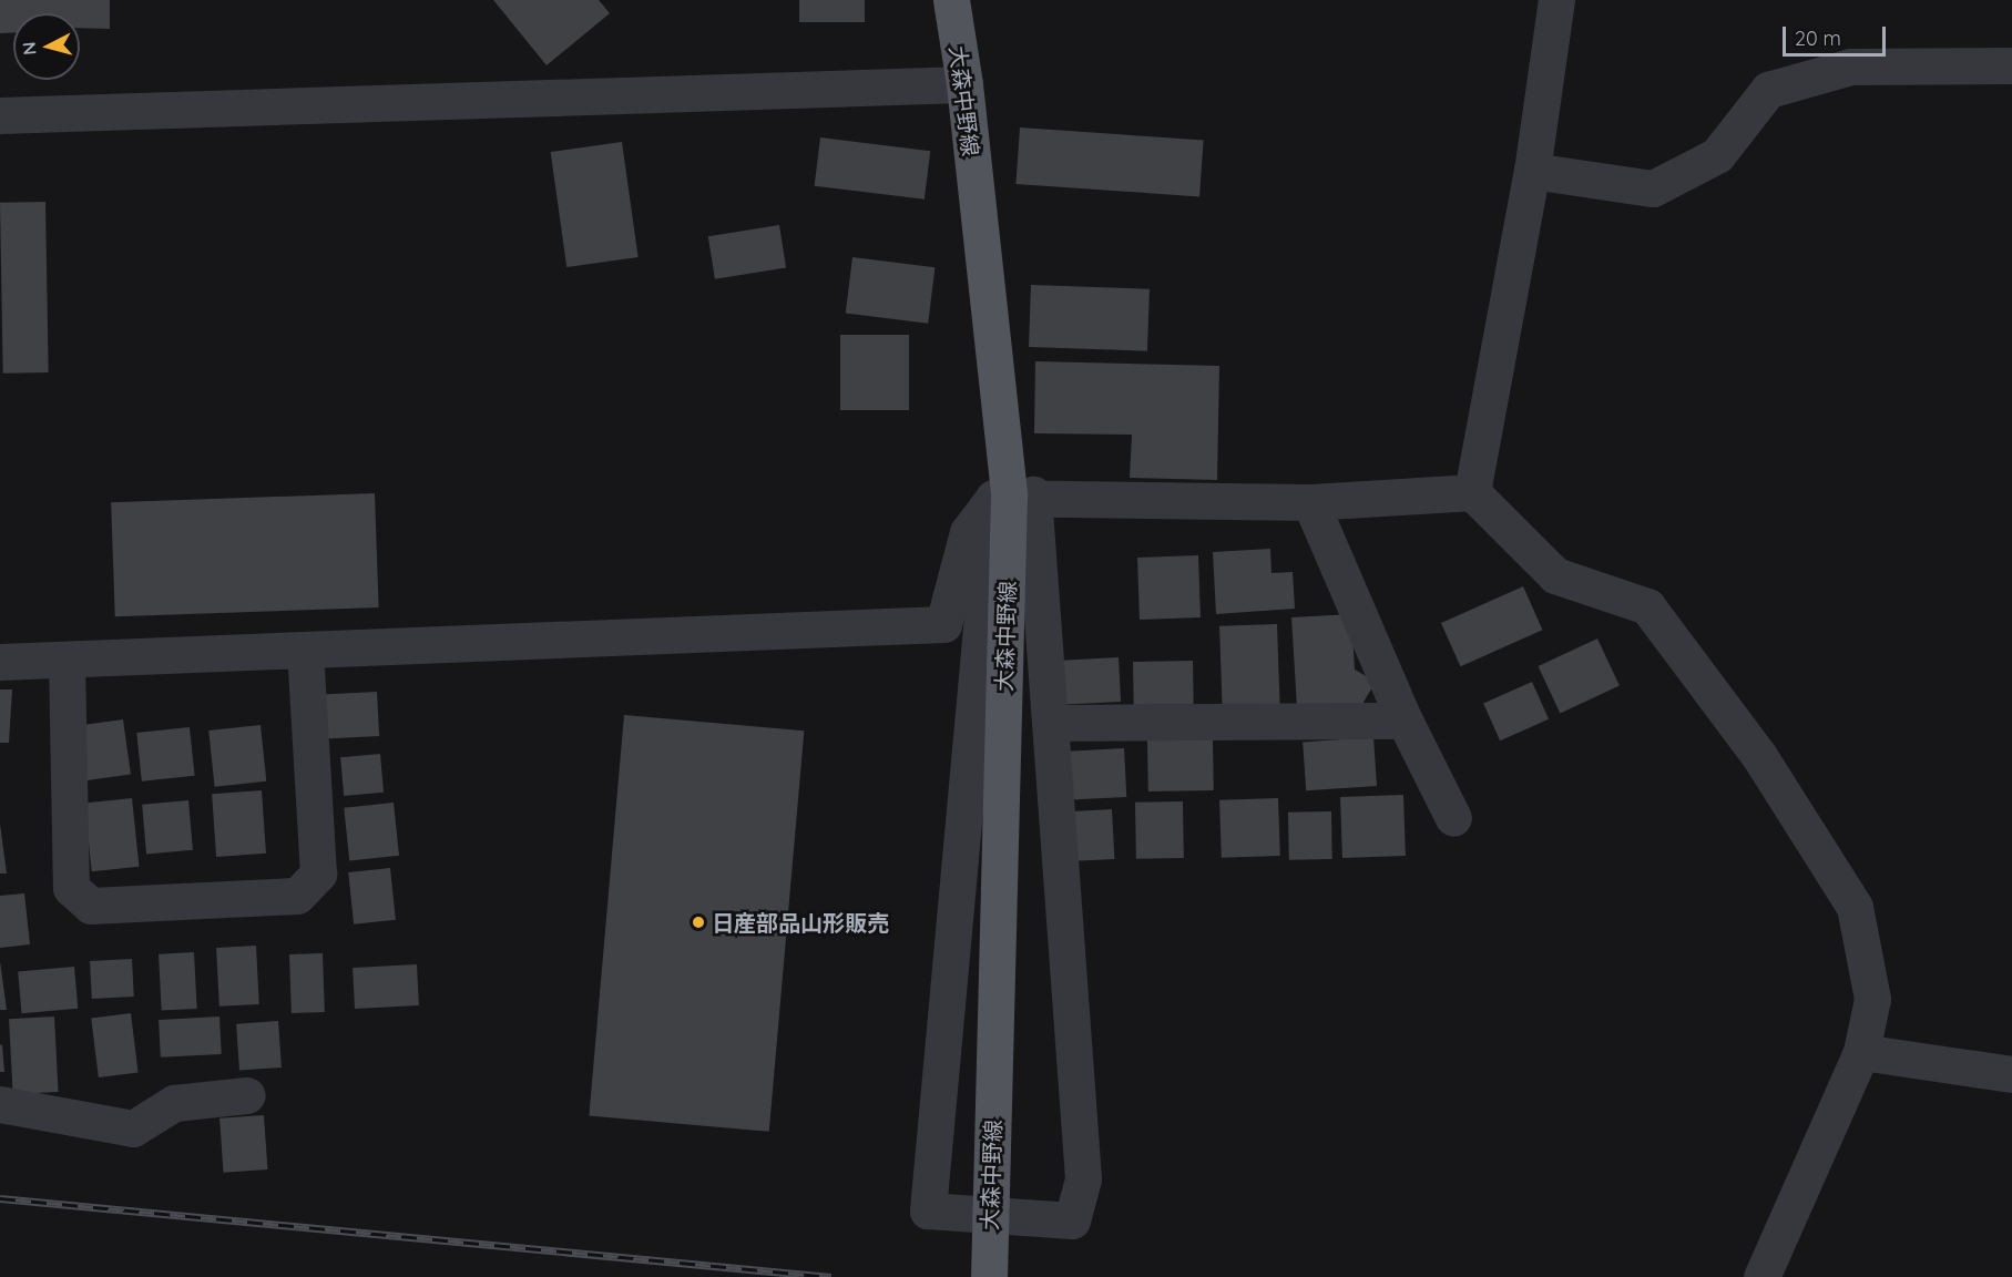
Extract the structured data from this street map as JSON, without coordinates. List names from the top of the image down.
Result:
{
  "streets": {
    "main road": ["大森中野線"]
  },
  "places": ["日産部品山形販売"],
  "scale_bar": "20 m",
  "north": "left"
}
